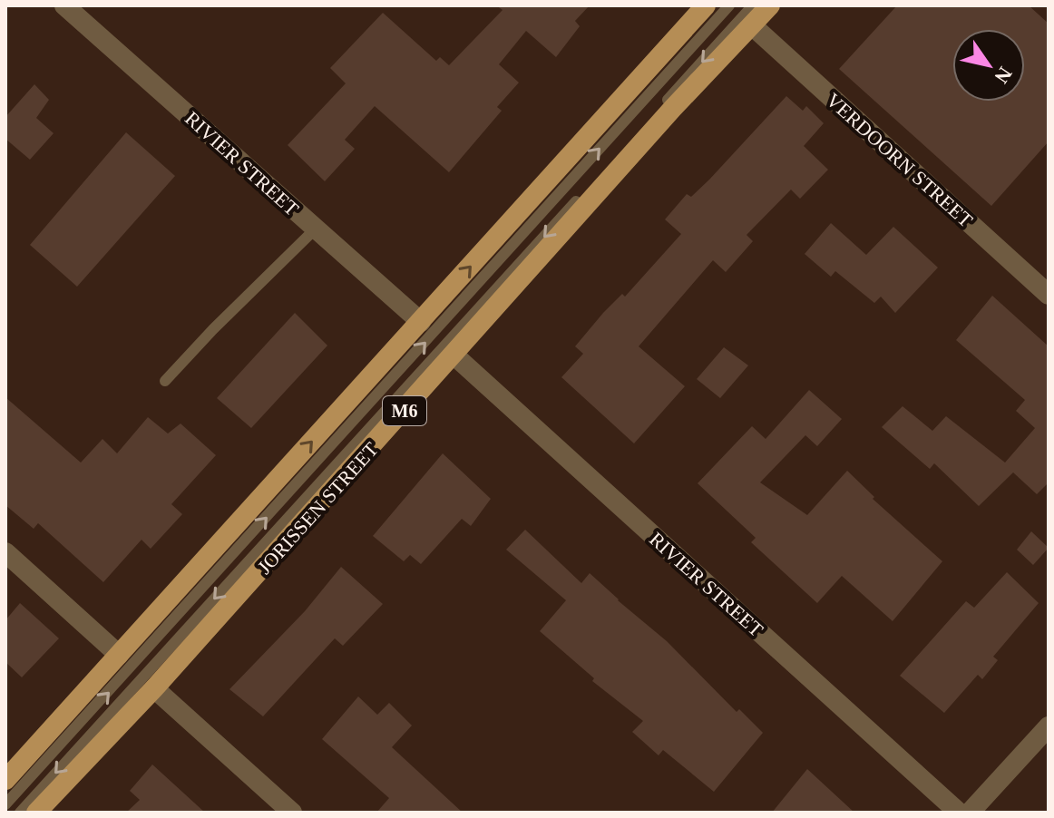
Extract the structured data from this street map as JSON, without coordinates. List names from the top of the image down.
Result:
{
  "streets": {
    "main road": ["M6", "JORISSEN STREET"],
    "street": ["VERDOORN STREET", "RIVIER STREET"]
  },
  "crossings": [
    ["VERDOORN STREET", "JORISSEN STREET"],
    ["RIVIER STREET", "M6"],
    ["RIVIER STREET", "JORISSEN STREET"]
  ],
  "north": "bottom right"
}
